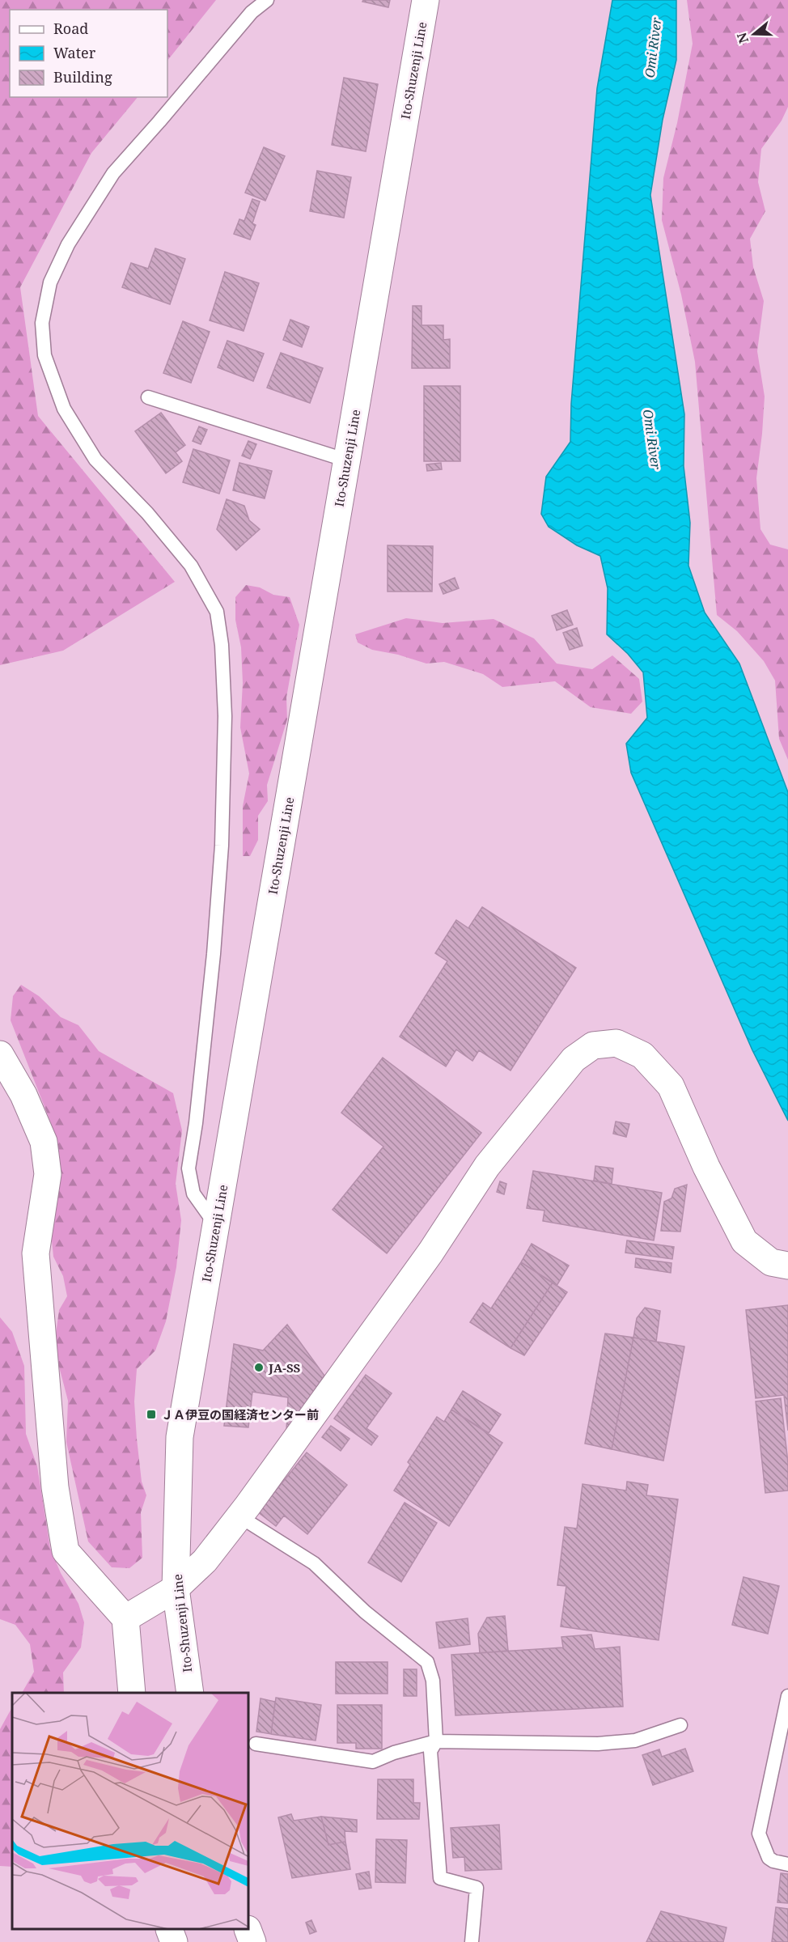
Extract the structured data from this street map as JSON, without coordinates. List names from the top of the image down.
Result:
{
  "streets": {
    "street": ["Ito-Shuzenji Line"]
  },
  "water": ["Omi River"],
  "places": {
    "other": ["JA-SS"],
    "transit": ["ＪＡ伊豆の国経済センター前"]
  },
  "legend": ["Road", "Water", "Building"],
  "north": "left"
}
